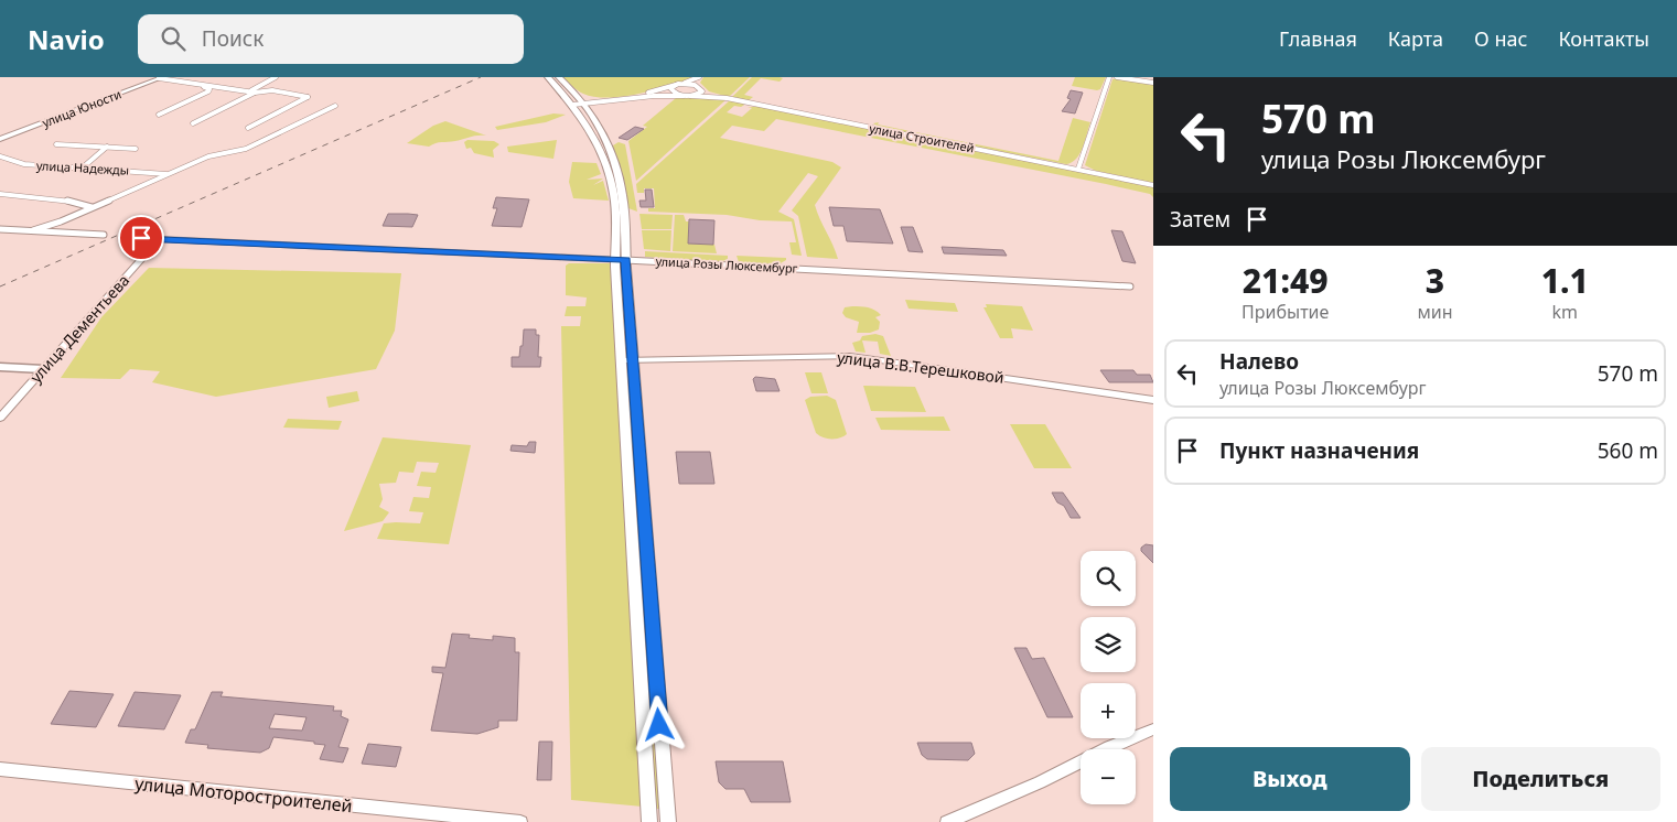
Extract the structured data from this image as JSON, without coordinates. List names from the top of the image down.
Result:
{
  "streets": {
    "street": [
      "улица Юности",
      "улица Строителей",
      "улица Надежды",
      "улица Розы Люксембург",
      "улица Дементьева",
      "улица В.В.Терешковой",
      "улица Моторостроителей"
    ]
  },
  "crossings": [
    ["улица Розы Люксембург", "улица Дементьева"]
  ],
  "page": {
    "header": "Navio",
    "search": "Поиск",
    "nav": [
      "Главная",
      "Карта",
      "О нас",
      "Контакты"
    ],
    "turn": ["570 m", "улица Розы Люксембург"],
    "then": "Затем",
    "eta": [
      "21:49",
      "Прибытие",
      "3",
      "мин",
      "1.1",
      "km"
    ],
    "list": [
      {
        "name": "Налево",
        "note": "улица Розы Люксембург",
        "value": "570 m"
      },
      {
        "name": "Пункт назначения",
        "value": "560 m"
      }
    ],
    "map_buttons": ["+", "−"],
    "buttons": ["Выход", "Поделиться"]
  }
}
